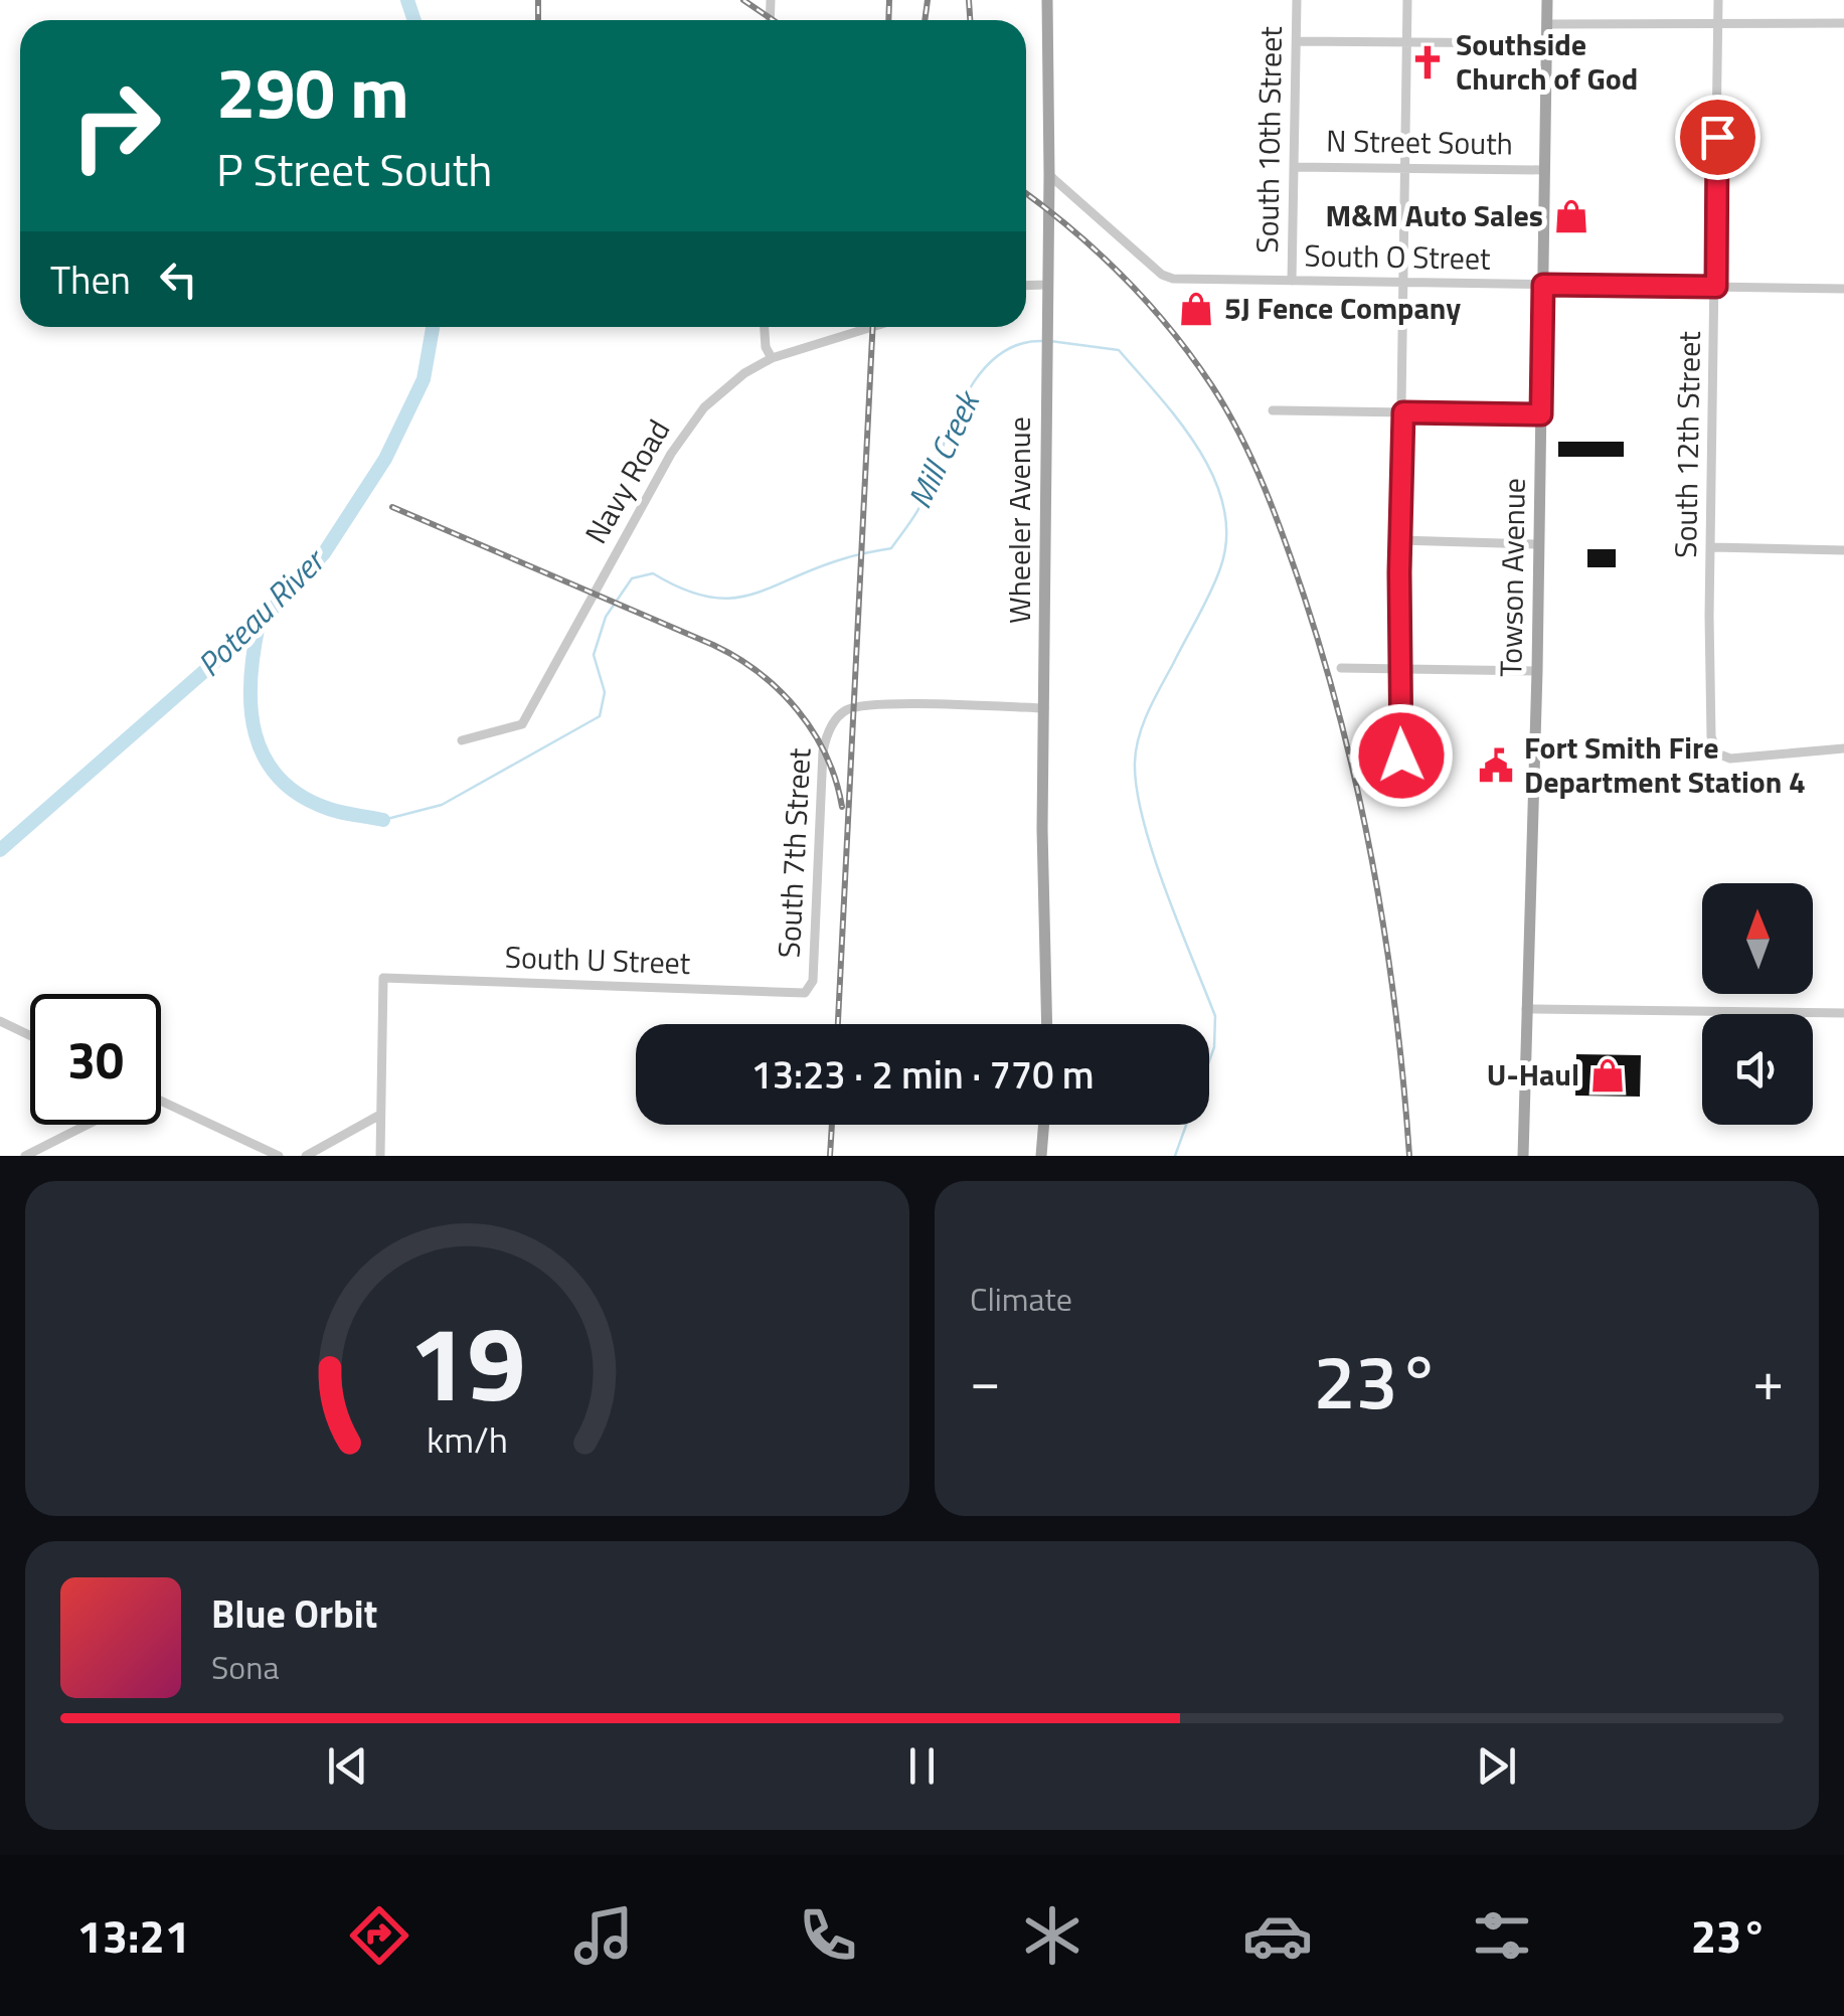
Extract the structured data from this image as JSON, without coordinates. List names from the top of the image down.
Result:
{
  "streets": {
    "main road": ["Wheeler Avenue", "Towson Avenue"],
    "street": [
      "South 10th Street",
      "N Street South",
      "South O Street",
      "South 12th Street",
      "Navy Road",
      "South 7th Street",
      "South U Street"
    ]
  },
  "crossings": [
    ["South 10th Street", "N Street South"],
    ["South 10th Street", "South O Street"],
    ["N Street South", "Towson Avenue"],
    ["South O Street", "South 12th Street"],
    ["South O Street", "Wheeler Avenue"],
    ["South O Street", "Towson Avenue"],
    ["Wheeler Avenue", "South 7th Street"],
    ["South 7th Street", "South U Street"]
  ],
  "water": ["Mill Creek", "Poteau River"],
  "places": {
    "church": ["Southside Church of God"],
    "shop": ["M&M Auto Sales", "5J Fence Company", "U-Haul"],
    "public building": ["Fort Smith Fire Department Station 4"]
  },
  "north": "top",
  "page": {
    "turn": ["290 m", "P Street South"],
    "then": "Then",
    "limit": "30",
    "trip": "13:23 · 2 min · 770 m",
    "tile": "Climate",
    "heat": ["−", "23°", "+"],
    "song": ["Blue Orbit", "Sona"],
    "tabs": ["13:21", "23°"],
    "gauge": ["19", "km/h"]
  }
}
